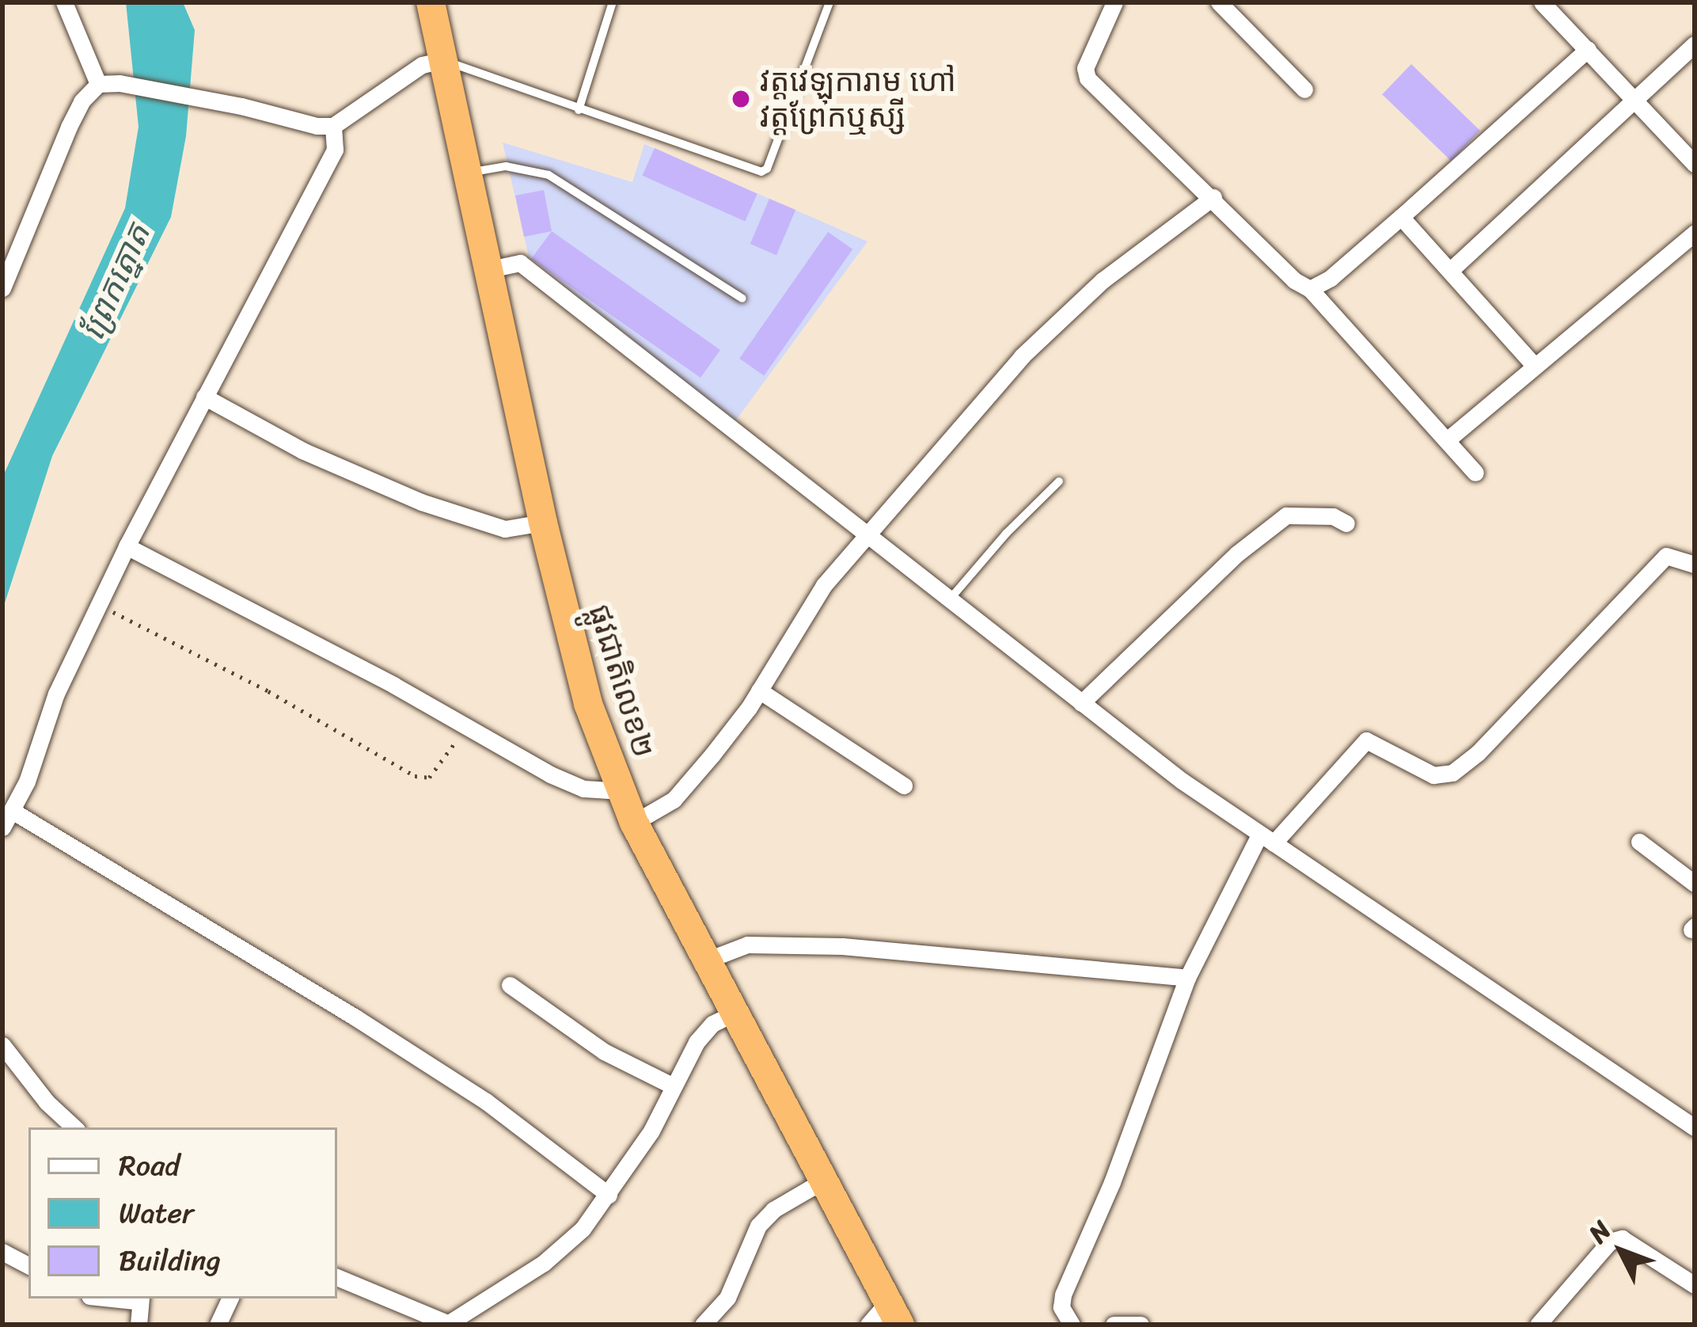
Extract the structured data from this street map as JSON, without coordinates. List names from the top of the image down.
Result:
{
  "streets": {
    "highway": ["ផ្លូវជាតិលេខ២"]
  },
  "water": ["ព្រែកត្នោត"],
  "places": ["វត្តវេឡុការាម ហៅ វត្តព្រែកឬស្សី"],
  "legend": ["Road", "Water", "Building"],
  "north": "top left"
}
